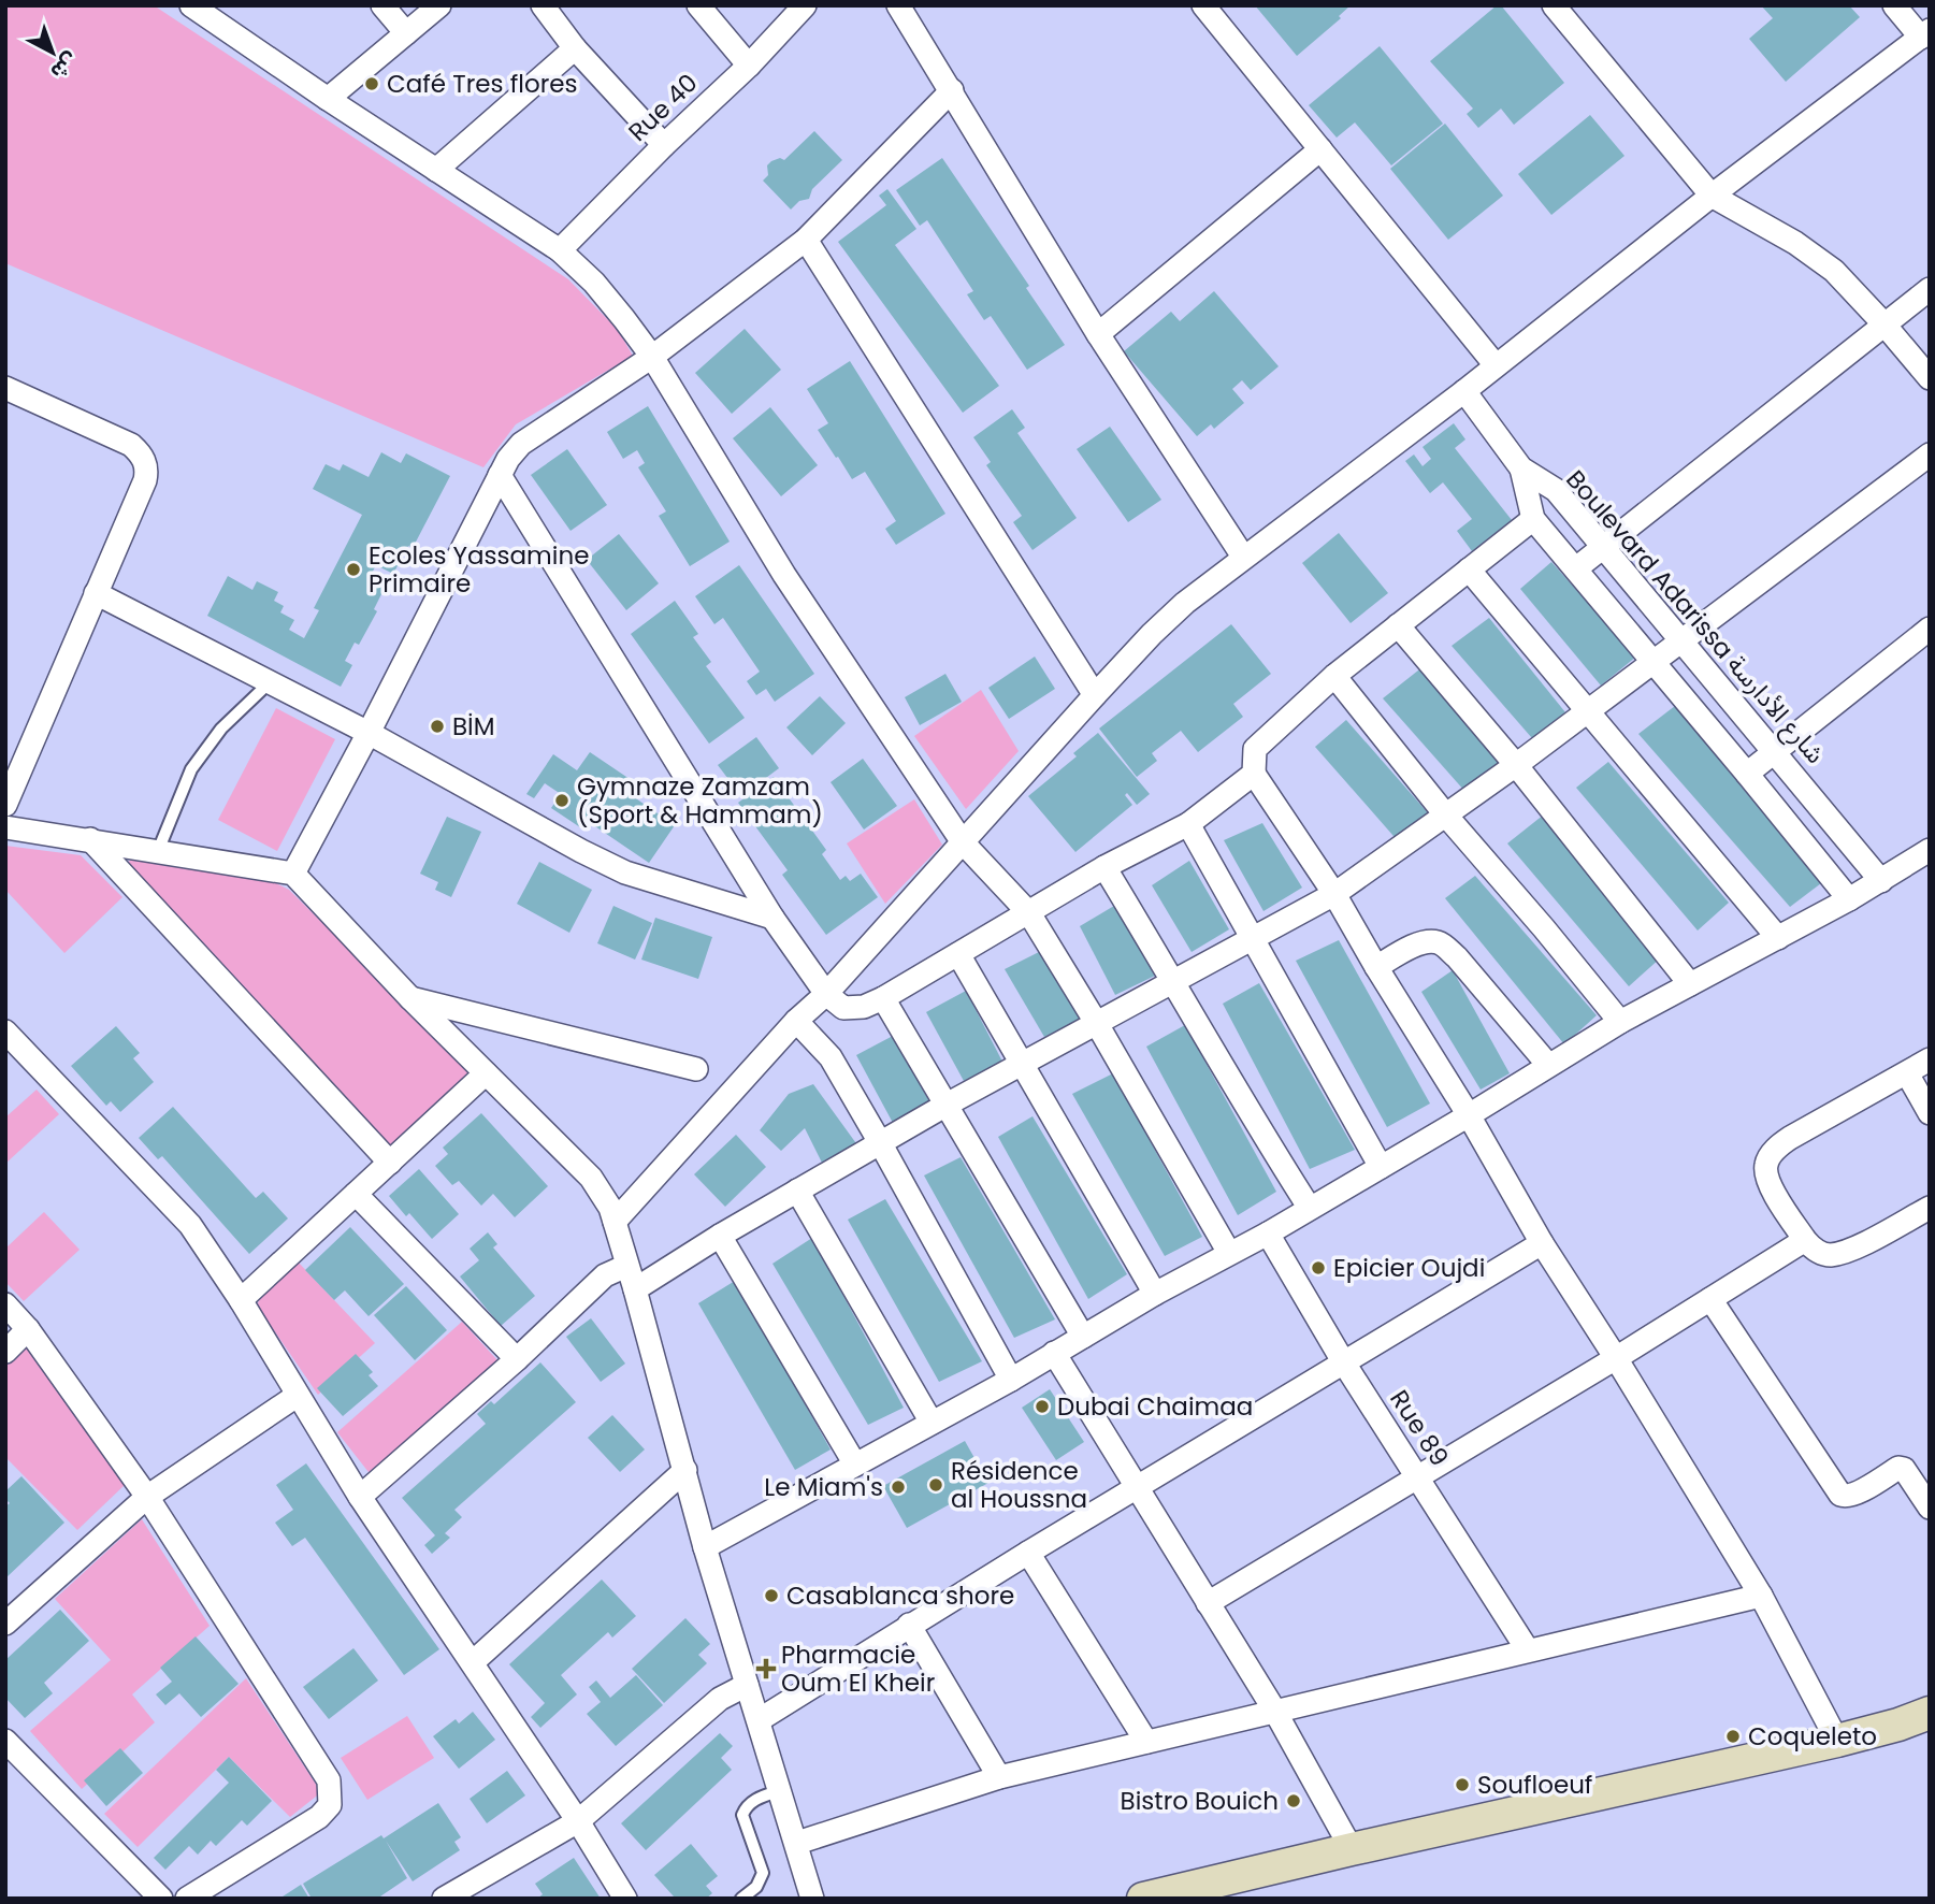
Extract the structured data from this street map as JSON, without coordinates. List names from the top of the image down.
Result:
{
  "streets": {
    "street": ["Rue 40", "Boulevard Adarissa شارع الأدارسة", "Rue 89"]
  },
  "places": {
    "other": [
      "Café Tres flores",
      "Ecoles Yassamine Primaire",
      "BİM",
      "Gymnaze Zamzam (Sport & Hammam)",
      "Epicier Oujdi",
      "Dubai Chaimaa",
      "Résidence al Houssna",
      "Le Miam's",
      "Casablanca shore",
      "Coqueleto",
      "Soufloeuf",
      "Bistro Bouich"
    ],
    "health": ["Pharmacie Oum El Kheir"]
  },
  "north": "bottom right"
}
